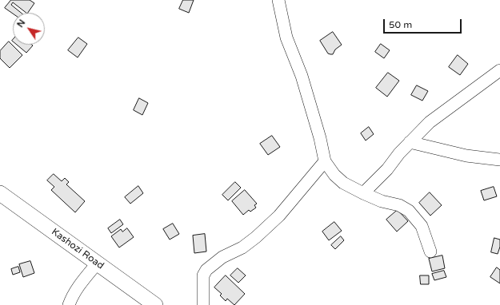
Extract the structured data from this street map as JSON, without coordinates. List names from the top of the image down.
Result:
{
  "streets": {
    "main road": ["Kashozi Road"]
  },
  "scale_bar": "50 m",
  "north": "top left"
}
